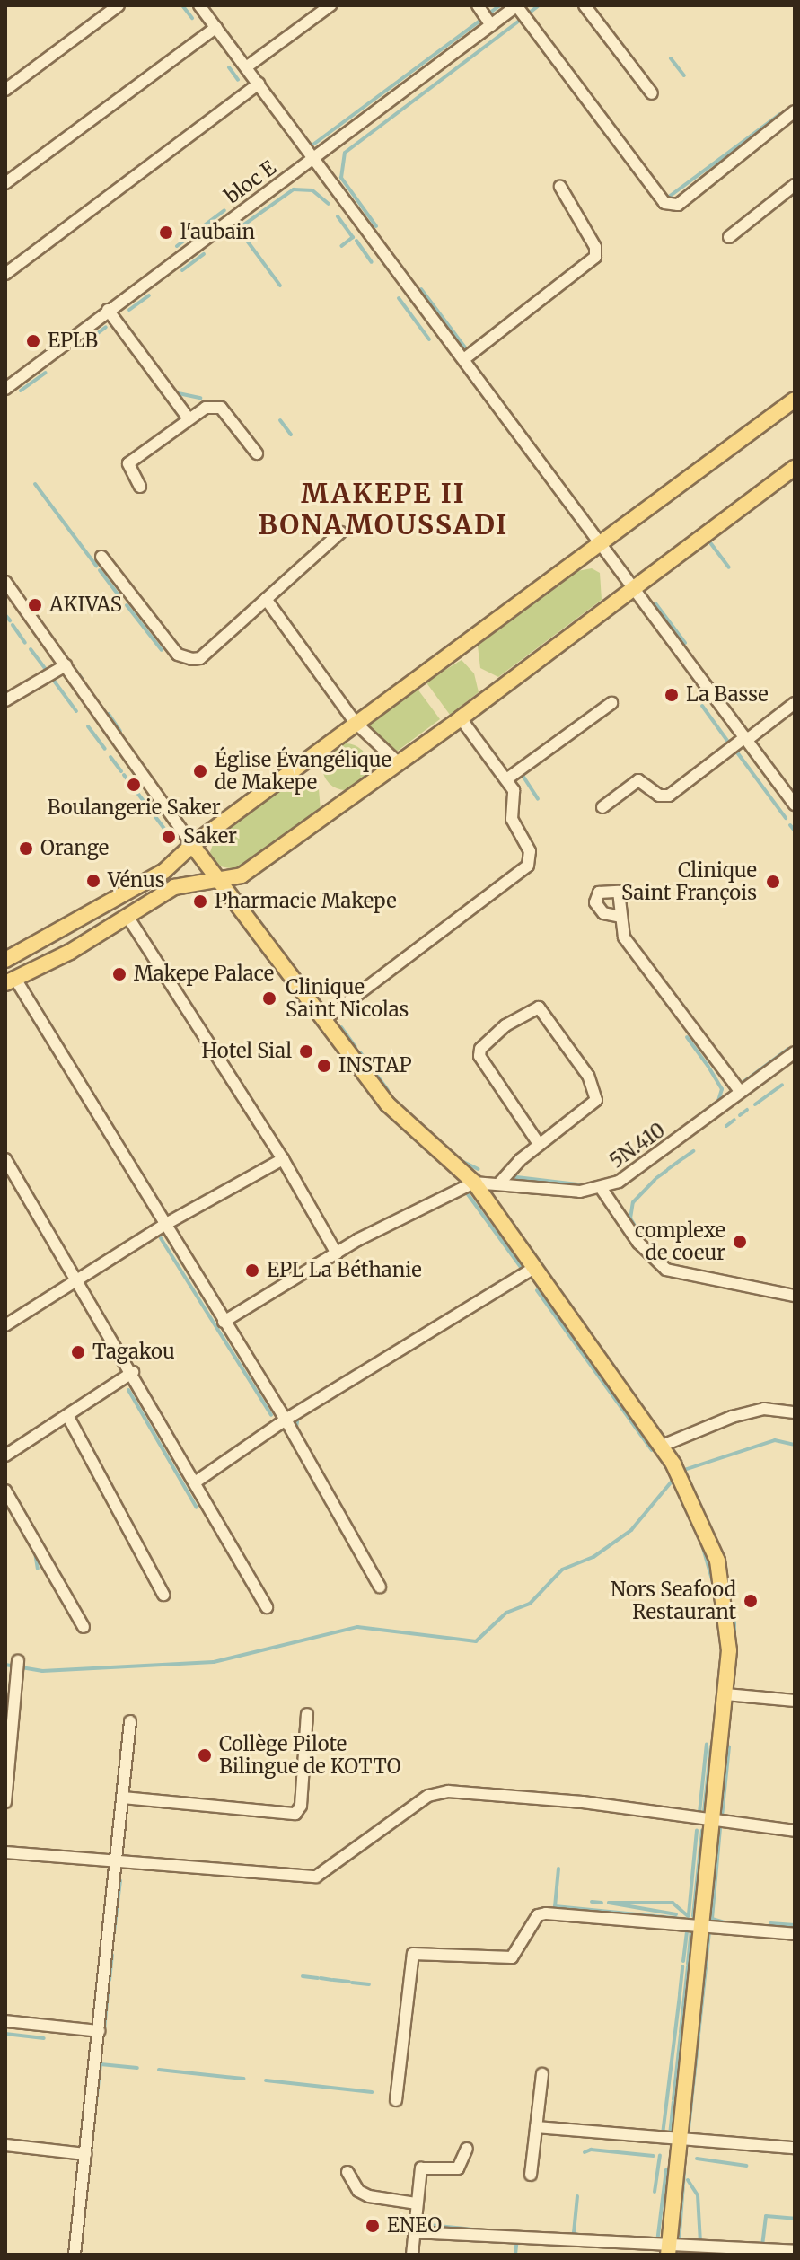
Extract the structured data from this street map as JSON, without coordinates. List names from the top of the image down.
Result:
{
  "streets": {
    "street": ["bloc E", "5N.410"]
  },
  "districts": ["MAKEPE II BONAMOUSSADI"],
  "places": [
    "l'aubain",
    "EPLB",
    "AKIVAS",
    "La Basse",
    "Église Évangélique de Makepe",
    "Boulangerie Saker",
    "Saker",
    "Orange",
    "Vénus",
    "Clinique Saint François",
    "Pharmacie Makepe",
    "Makepe Palace",
    "Clinique Saint Nicolas",
    "Hotel Sial",
    "INSTAP",
    "complexe de coeur",
    "EPL La Béthanie",
    "Tagakou",
    "Nors Seafood Restaurant",
    "Collège Pilote Bilingue de KOTTO",
    "ENEO"
  ]
}
